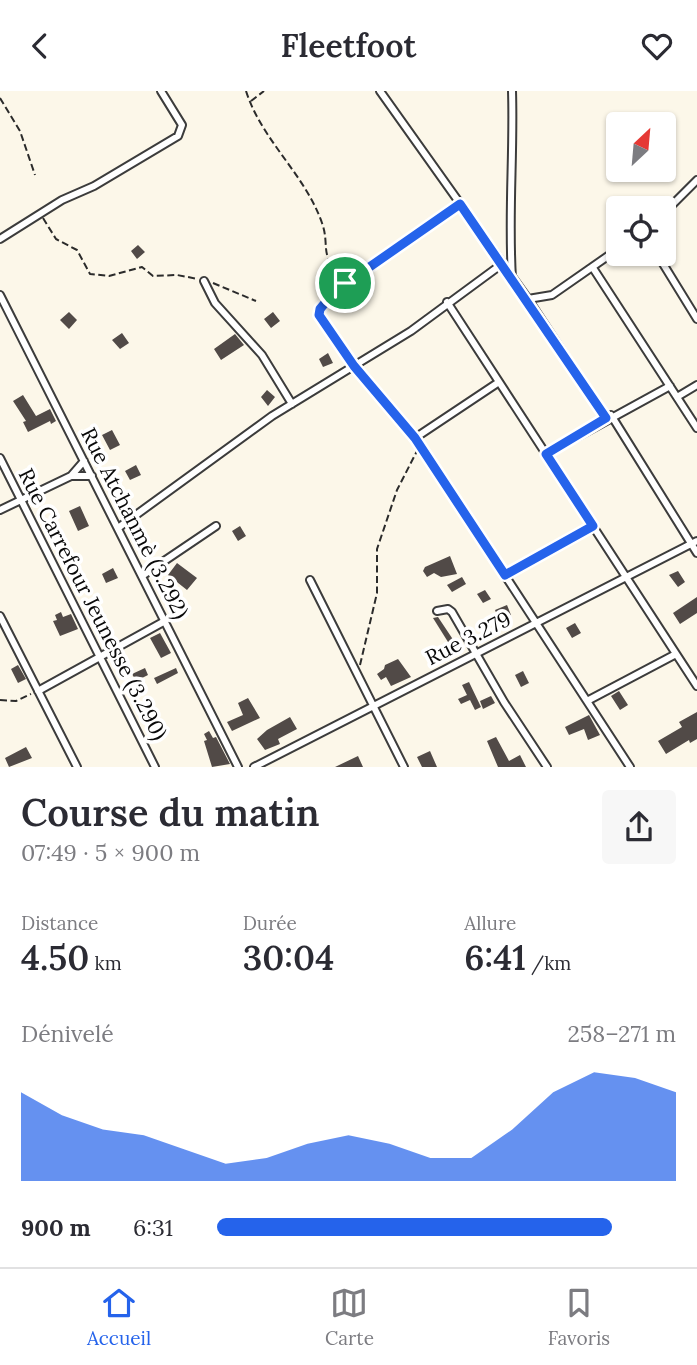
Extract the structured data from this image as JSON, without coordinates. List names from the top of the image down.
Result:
{
  "streets": {
    "street": ["Rue Atchanmè (3.292)", "Rue Carrefour Jeunesse (3.290)", "Rue 3.279"]
  },
  "north": "top right",
  "page": {
    "header": "Fleetfoot",
    "heading": ["Course du matin", "07:49 · 5 × 900 m"],
    "stats": [
      ["Distance", "4.50 km"],
      ["Durée", "30:04"],
      ["Allure", "6:41 /km"]
    ],
    "chart": ["Dénivelé", "258–271 m"],
    "list": [
      {
        "name": "900 m",
        "note": "6:31"
      }
    ],
    "tabs": ["Accueil", "Carte", "Favoris"]
  }
}
